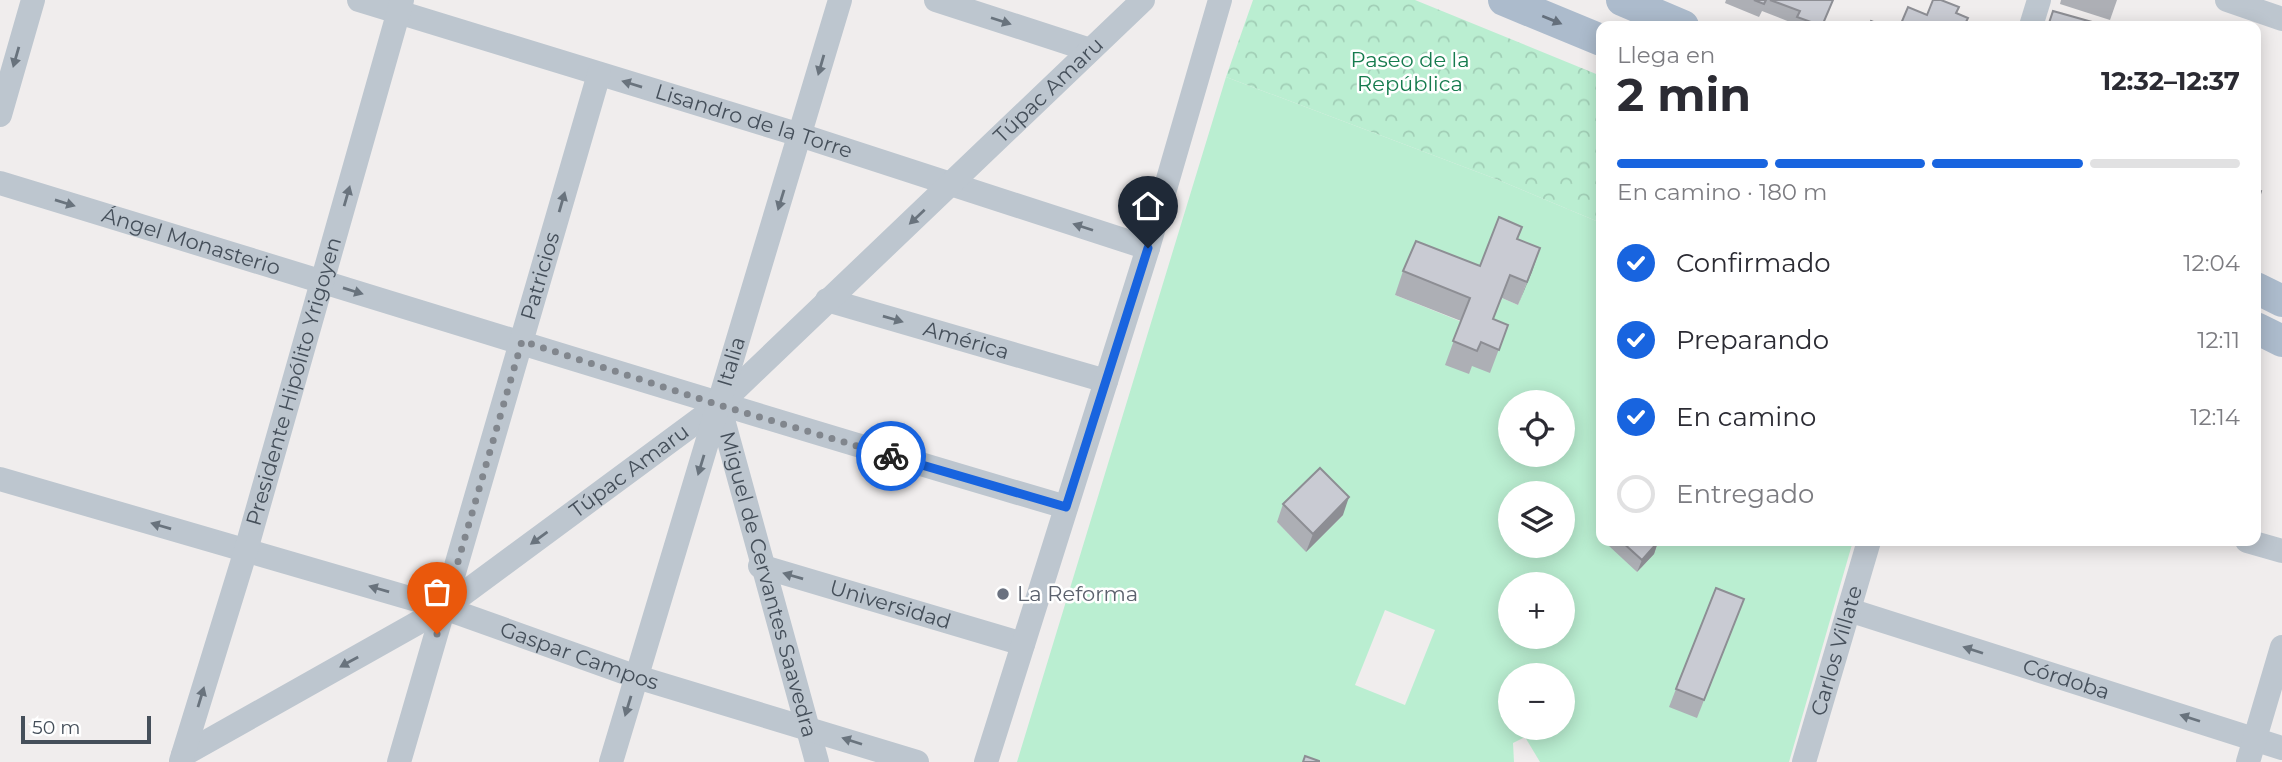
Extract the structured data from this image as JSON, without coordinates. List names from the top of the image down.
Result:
{
  "streets": {
    "street": [
      "Túpac Amaru",
      "Lisandro de la Torre",
      "Ángel Monasterio",
      "Patricios",
      "América",
      "Italia",
      "Presidente Hipólito Yrigoyen",
      "Miguel de Cervantes Saavedra",
      "Universidad",
      "Carlos Villate",
      "Gaspar Campos",
      "Córdoba"
    ]
  },
  "crossings": [
    ["Túpac Amaru", "Lisandro de la Torre"],
    ["Túpac Amaru", "Ángel Monasterio"],
    ["Túpac Amaru", "Patricios"],
    ["Túpac Amaru", "América"],
    ["Túpac Amaru", "Italia"],
    ["Túpac Amaru", "Presidente Hipólito Yrigoyen"],
    ["Túpac Amaru", "Miguel de Cervantes Saavedra"],
    ["Túpac Amaru", "Gaspar Campos"],
    ["Lisandro de la Torre", "Patricios"],
    ["Lisandro de la Torre", "Italia"],
    ["Lisandro de la Torre", "Presidente Hipólito Yrigoyen"],
    ["Ángel Monasterio", "Patricios"],
    ["Ángel Monasterio", "Italia"],
    ["Ángel Monasterio", "Presidente Hipólito Yrigoyen"],
    ["Ángel Monasterio", "Miguel de Cervantes Saavedra"],
    ["Patricios", "Gaspar Campos"],
    ["Italia", "Miguel de Cervantes Saavedra"],
    ["Italia", "Gaspar Campos"],
    ["Presidente Hipólito Yrigoyen", "Gaspar Campos"],
    ["Miguel de Cervantes Saavedra", "Universidad"],
    ["Miguel de Cervantes Saavedra", "Gaspar Campos"],
    ["Carlos Villate", "Córdoba"]
  ],
  "one_way": [
    "Túpac Amaru",
    "Lisandro de la Torre",
    "Ángel Monasterio",
    "Patricios",
    "América",
    "Italia",
    "Presidente Hipólito Yrigoyen",
    "Universidad",
    "Gaspar Campos",
    "Córdoba"
  ],
  "parks": ["Paseo de la República"],
  "places": ["La Reforma"],
  "scale_bar": "50 m",
  "page": {
    "heading": ["2 min", "Llega en", "12:32–12:37"],
    "bar": "En camino · 180 m",
    "list": [
      ["Confirmado", "12:04"],
      ["Preparando", "12:11"],
      ["En camino", "12:14"],
      "Entregado"
    ],
    "map_buttons": ["+", "−"],
    "scale": "50 m"
  }
}
